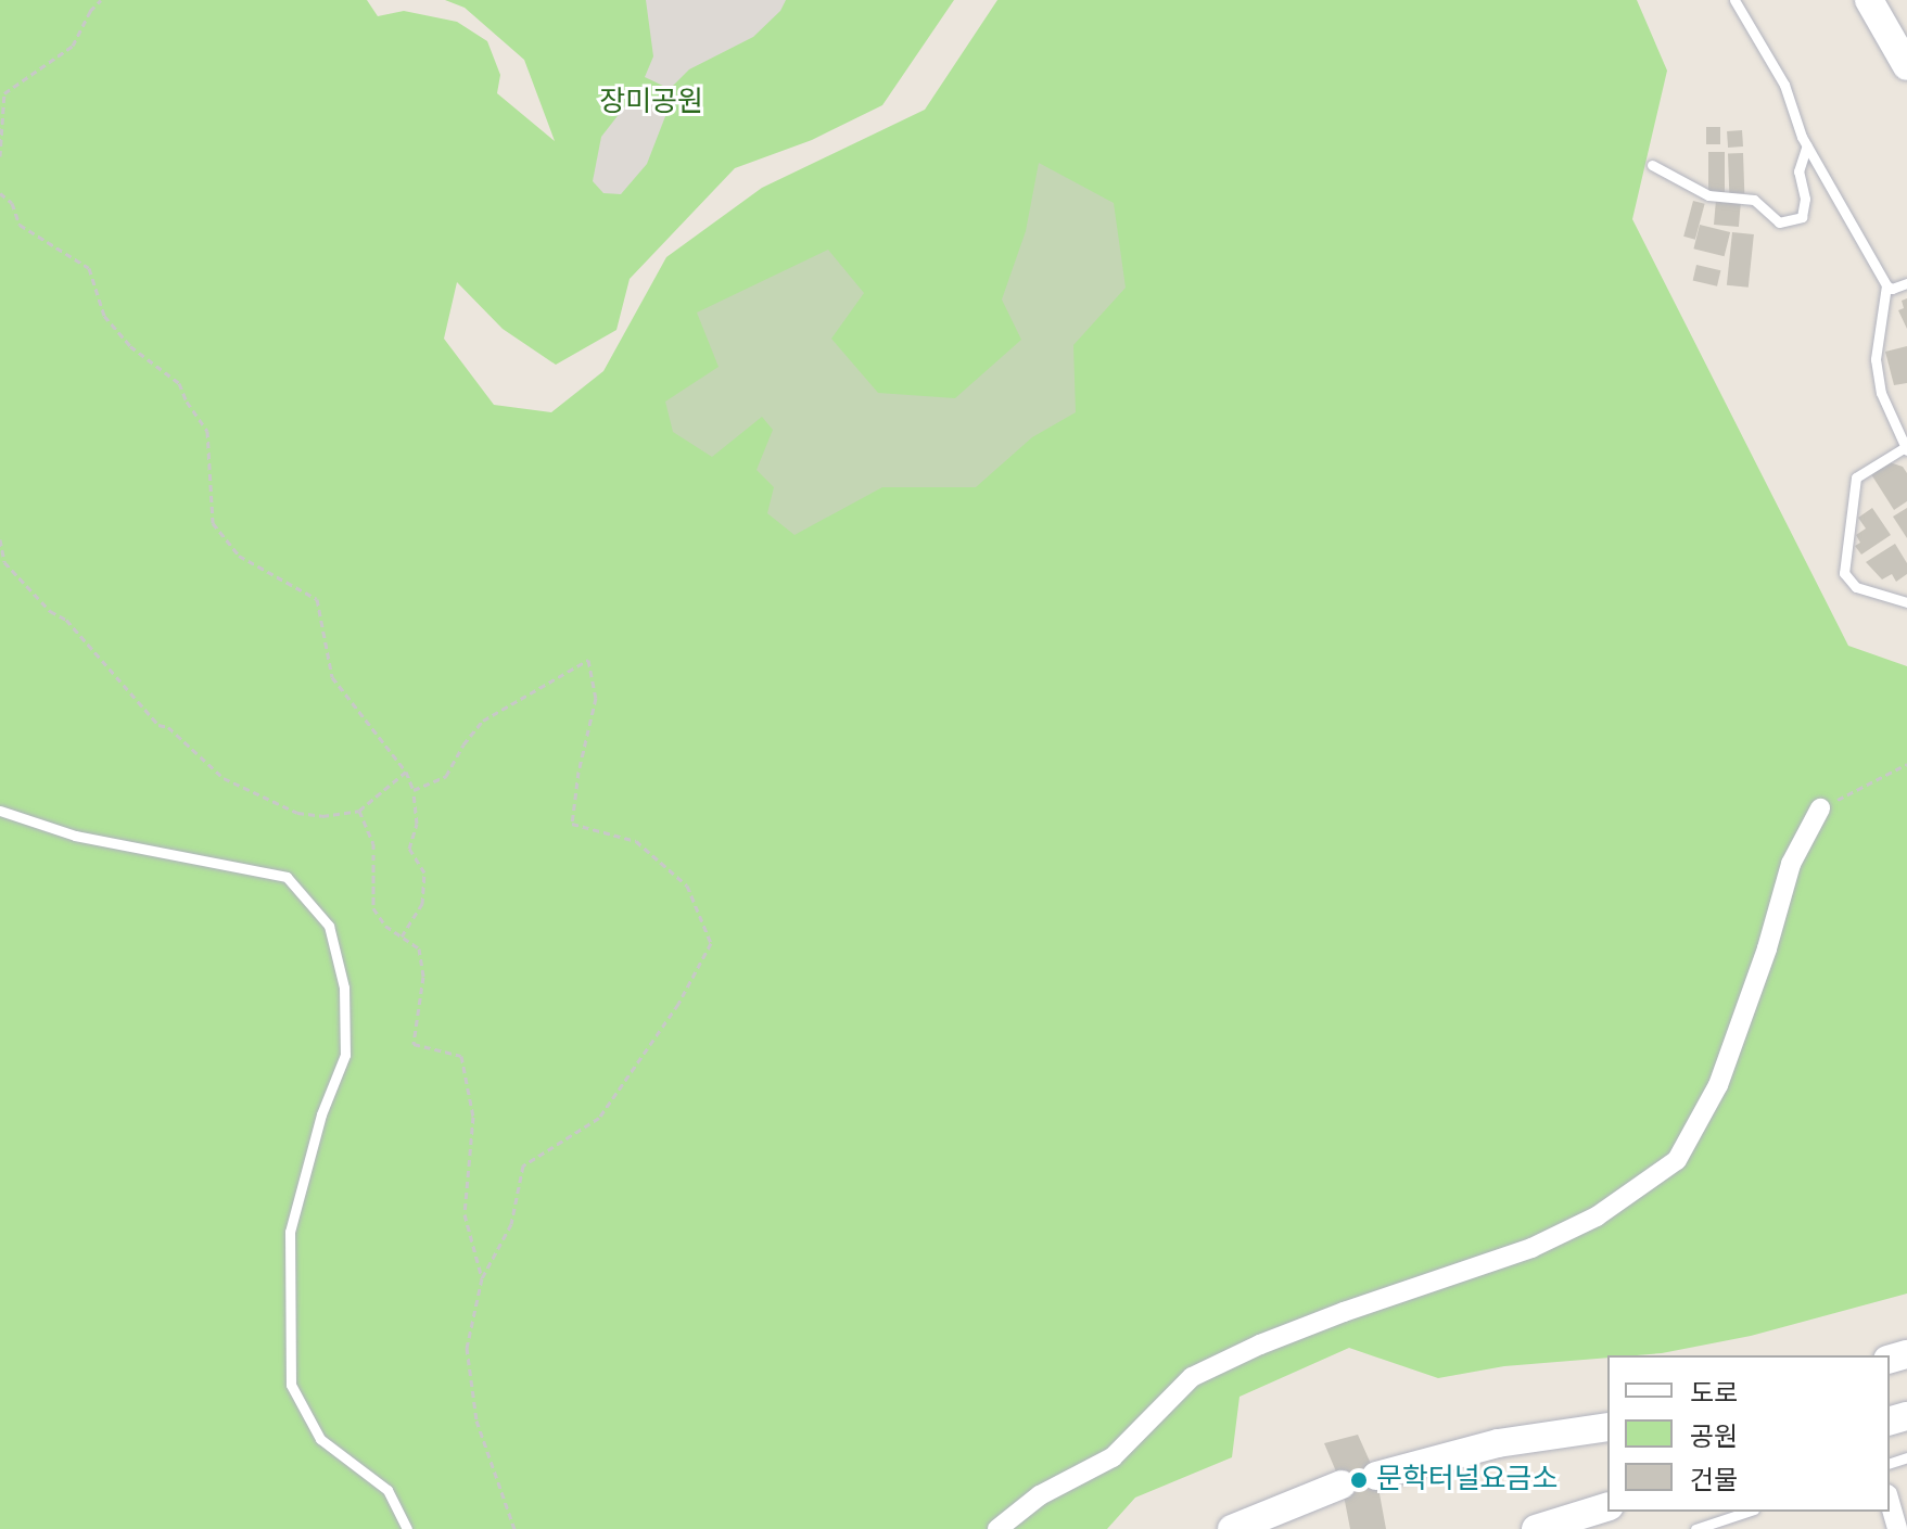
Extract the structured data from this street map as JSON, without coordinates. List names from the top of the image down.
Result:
{
  "parks": ["장미공원"],
  "places": ["문학터널요금소"],
  "legend": ["도로", "공원", "건물"]
}
